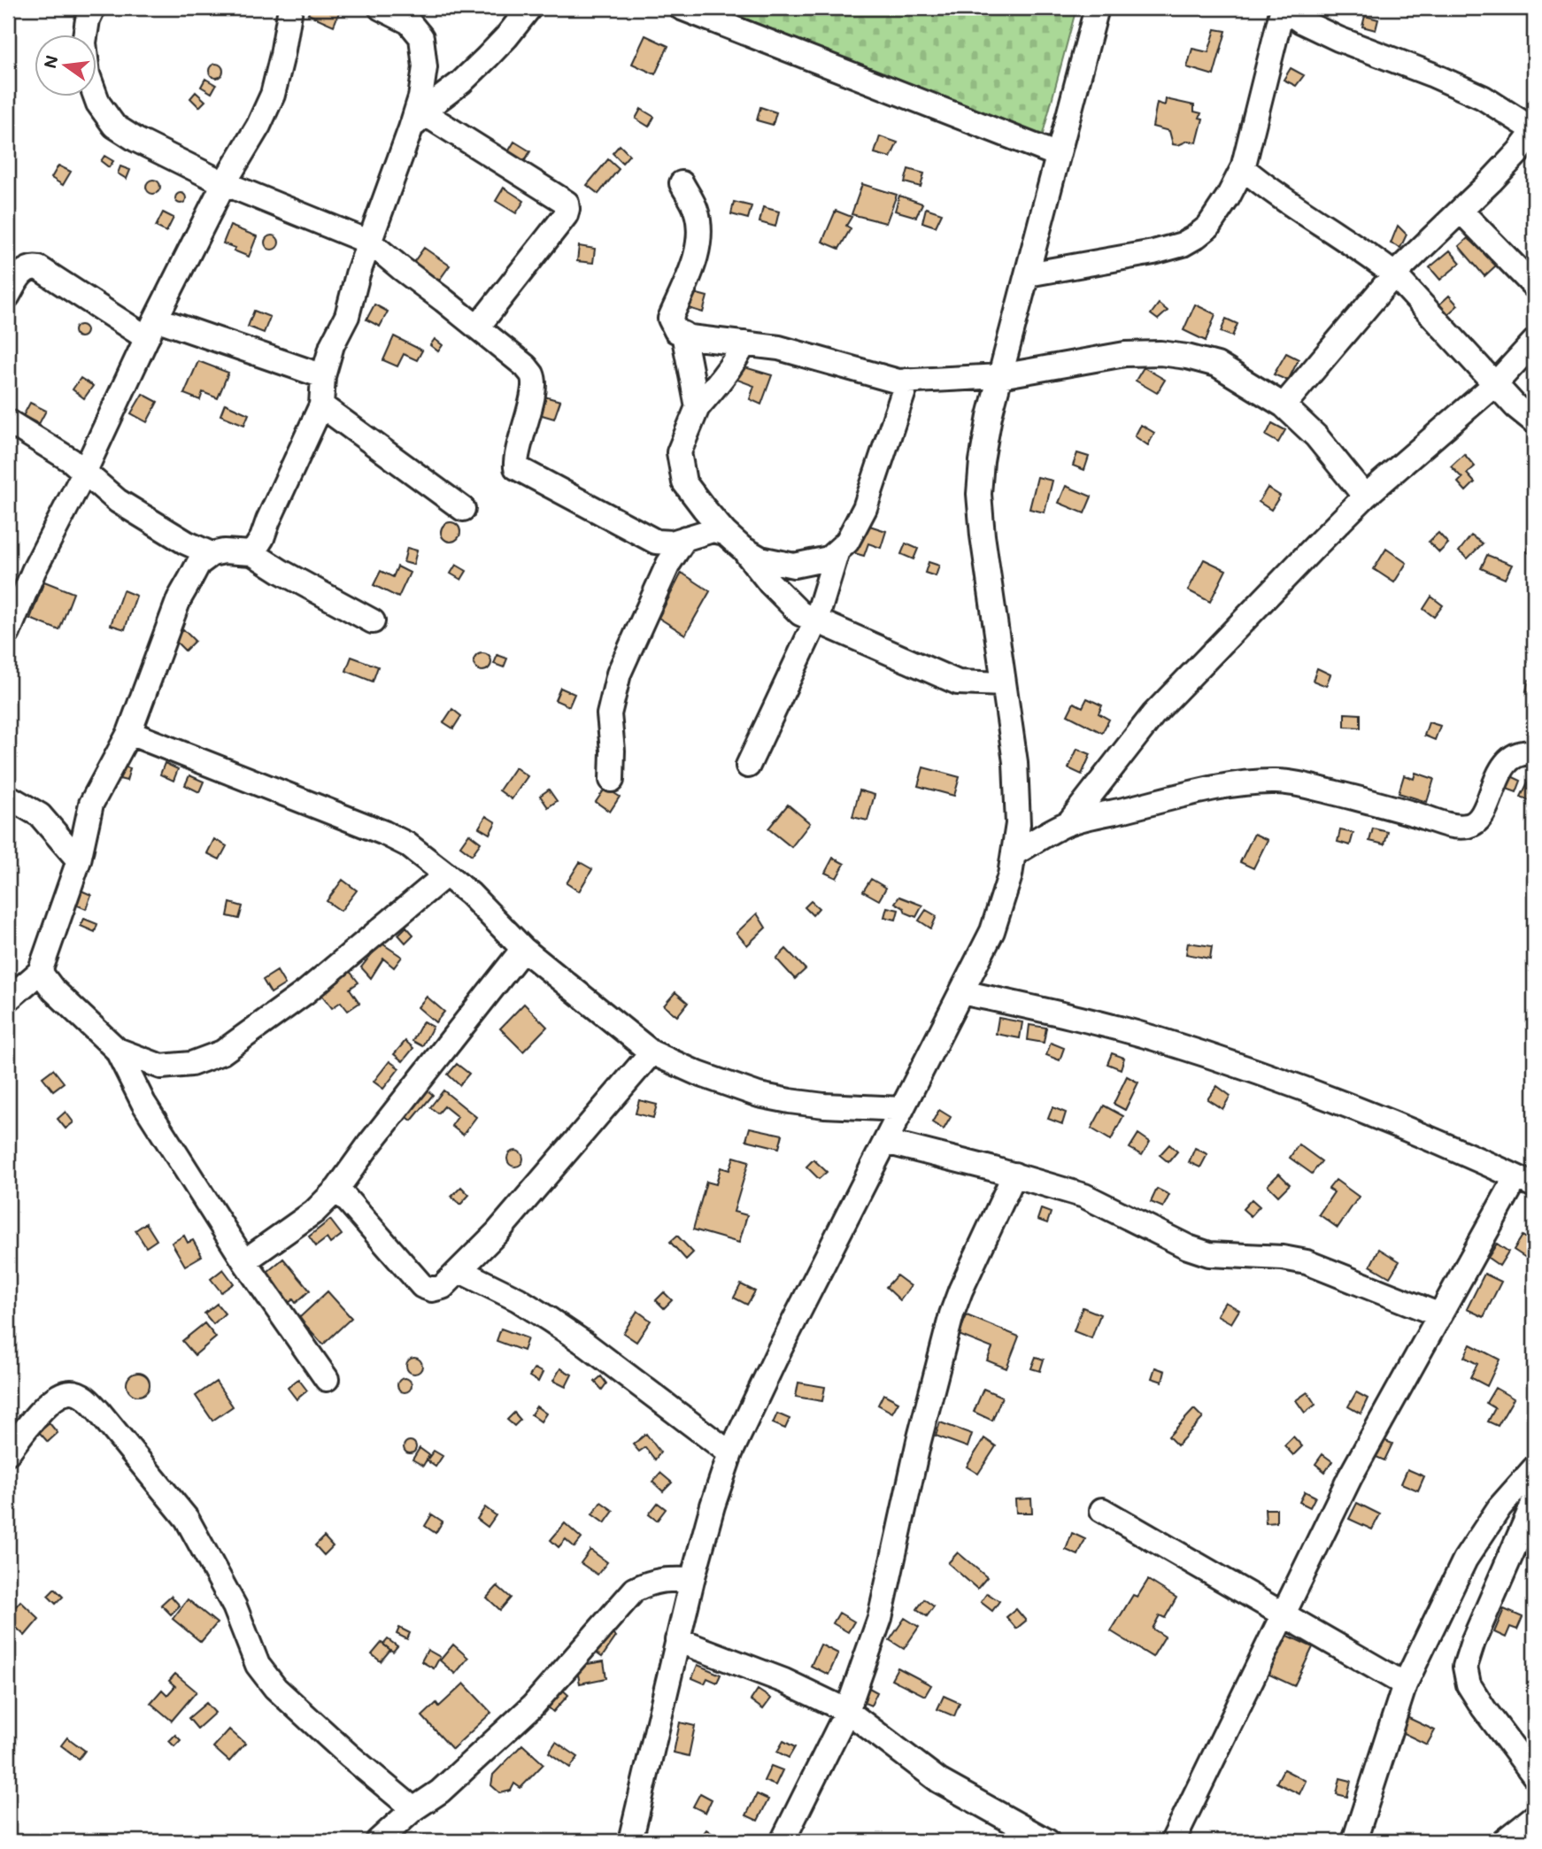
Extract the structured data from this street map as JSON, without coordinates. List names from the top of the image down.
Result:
{
  "north": "left"
}
